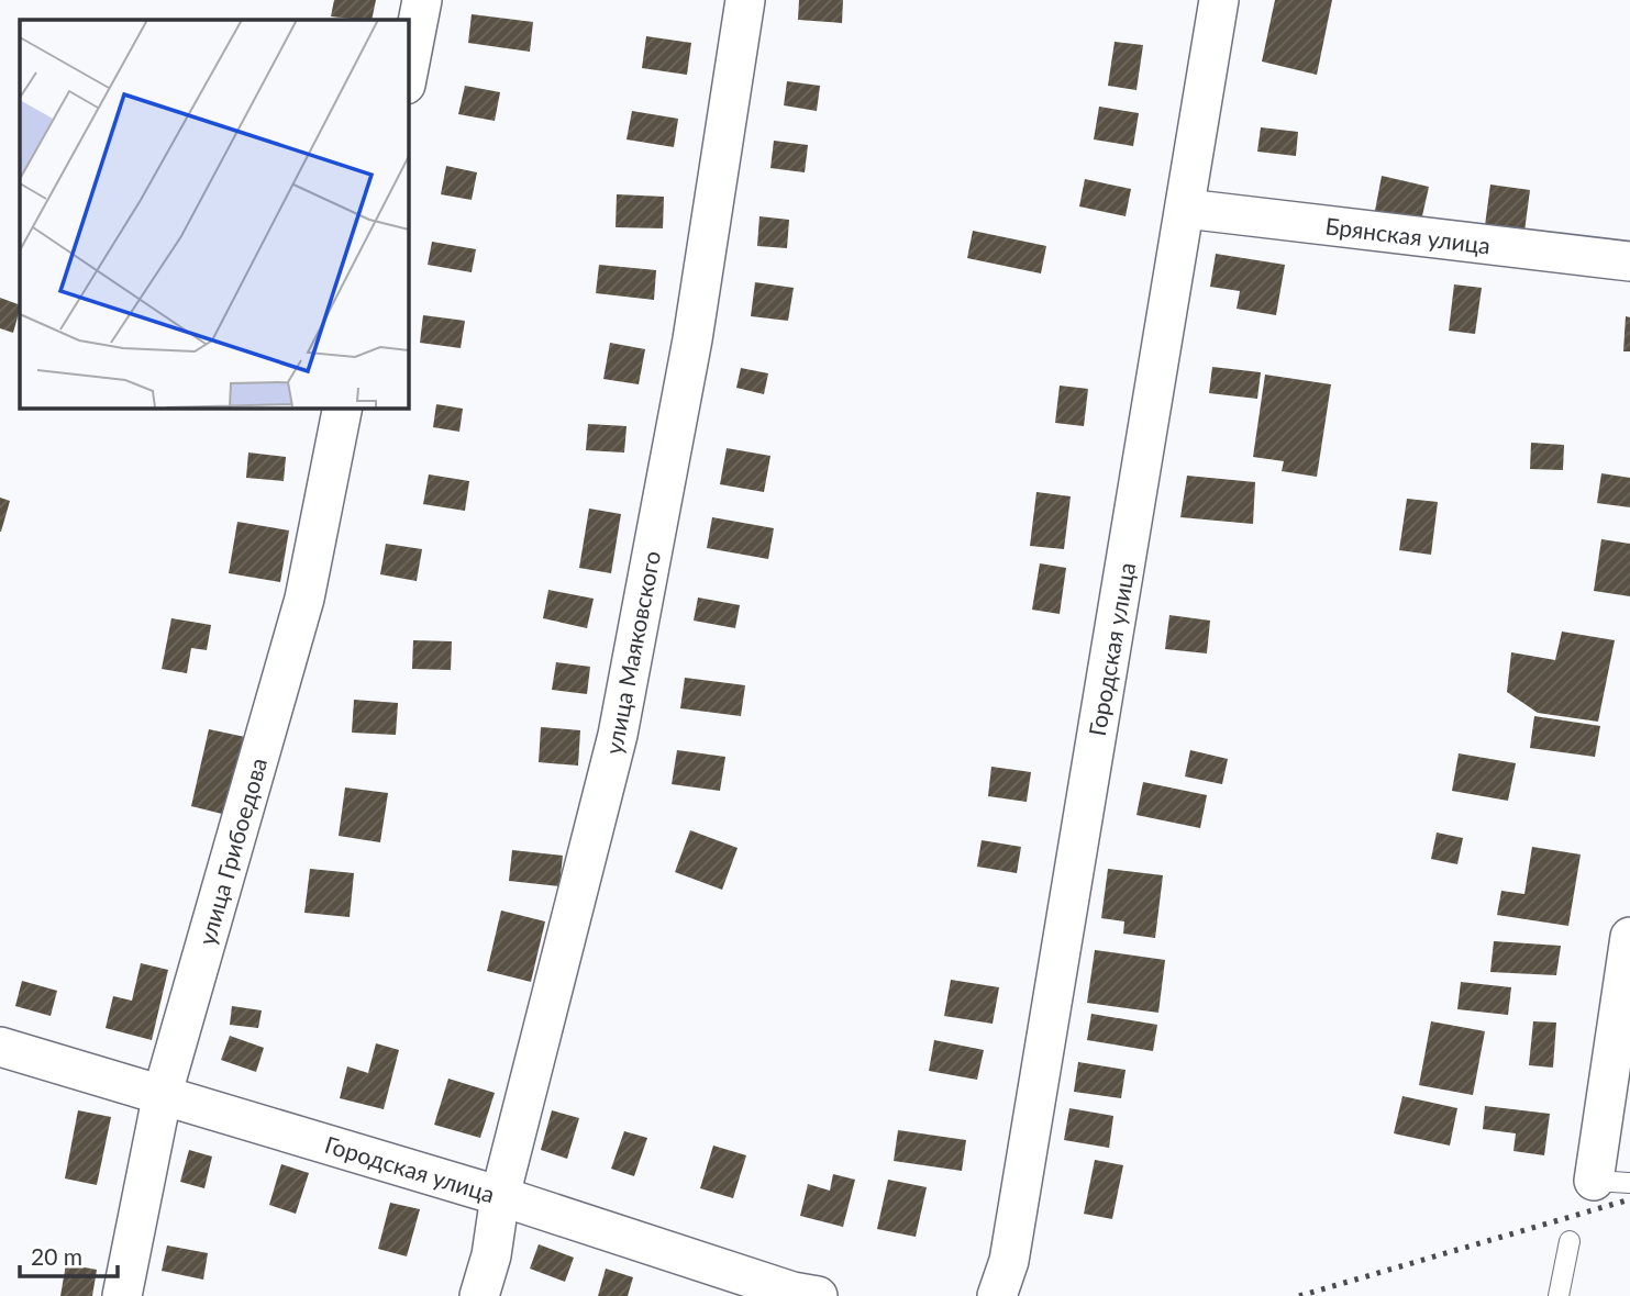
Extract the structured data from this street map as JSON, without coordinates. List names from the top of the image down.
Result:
{
  "streets": {
    "street": [
      "Брянская улица",
      "Городская улица",
      "улица Маяковского",
      "улица Грибоедова"
    ]
  },
  "crossings": [
    ["Брянская улица", "Городская улица"],
    ["Городская улица", "улица Маяковского"],
    ["Городская улица", "улица Грибоедова"]
  ],
  "scale_bar": "20 m"
}
